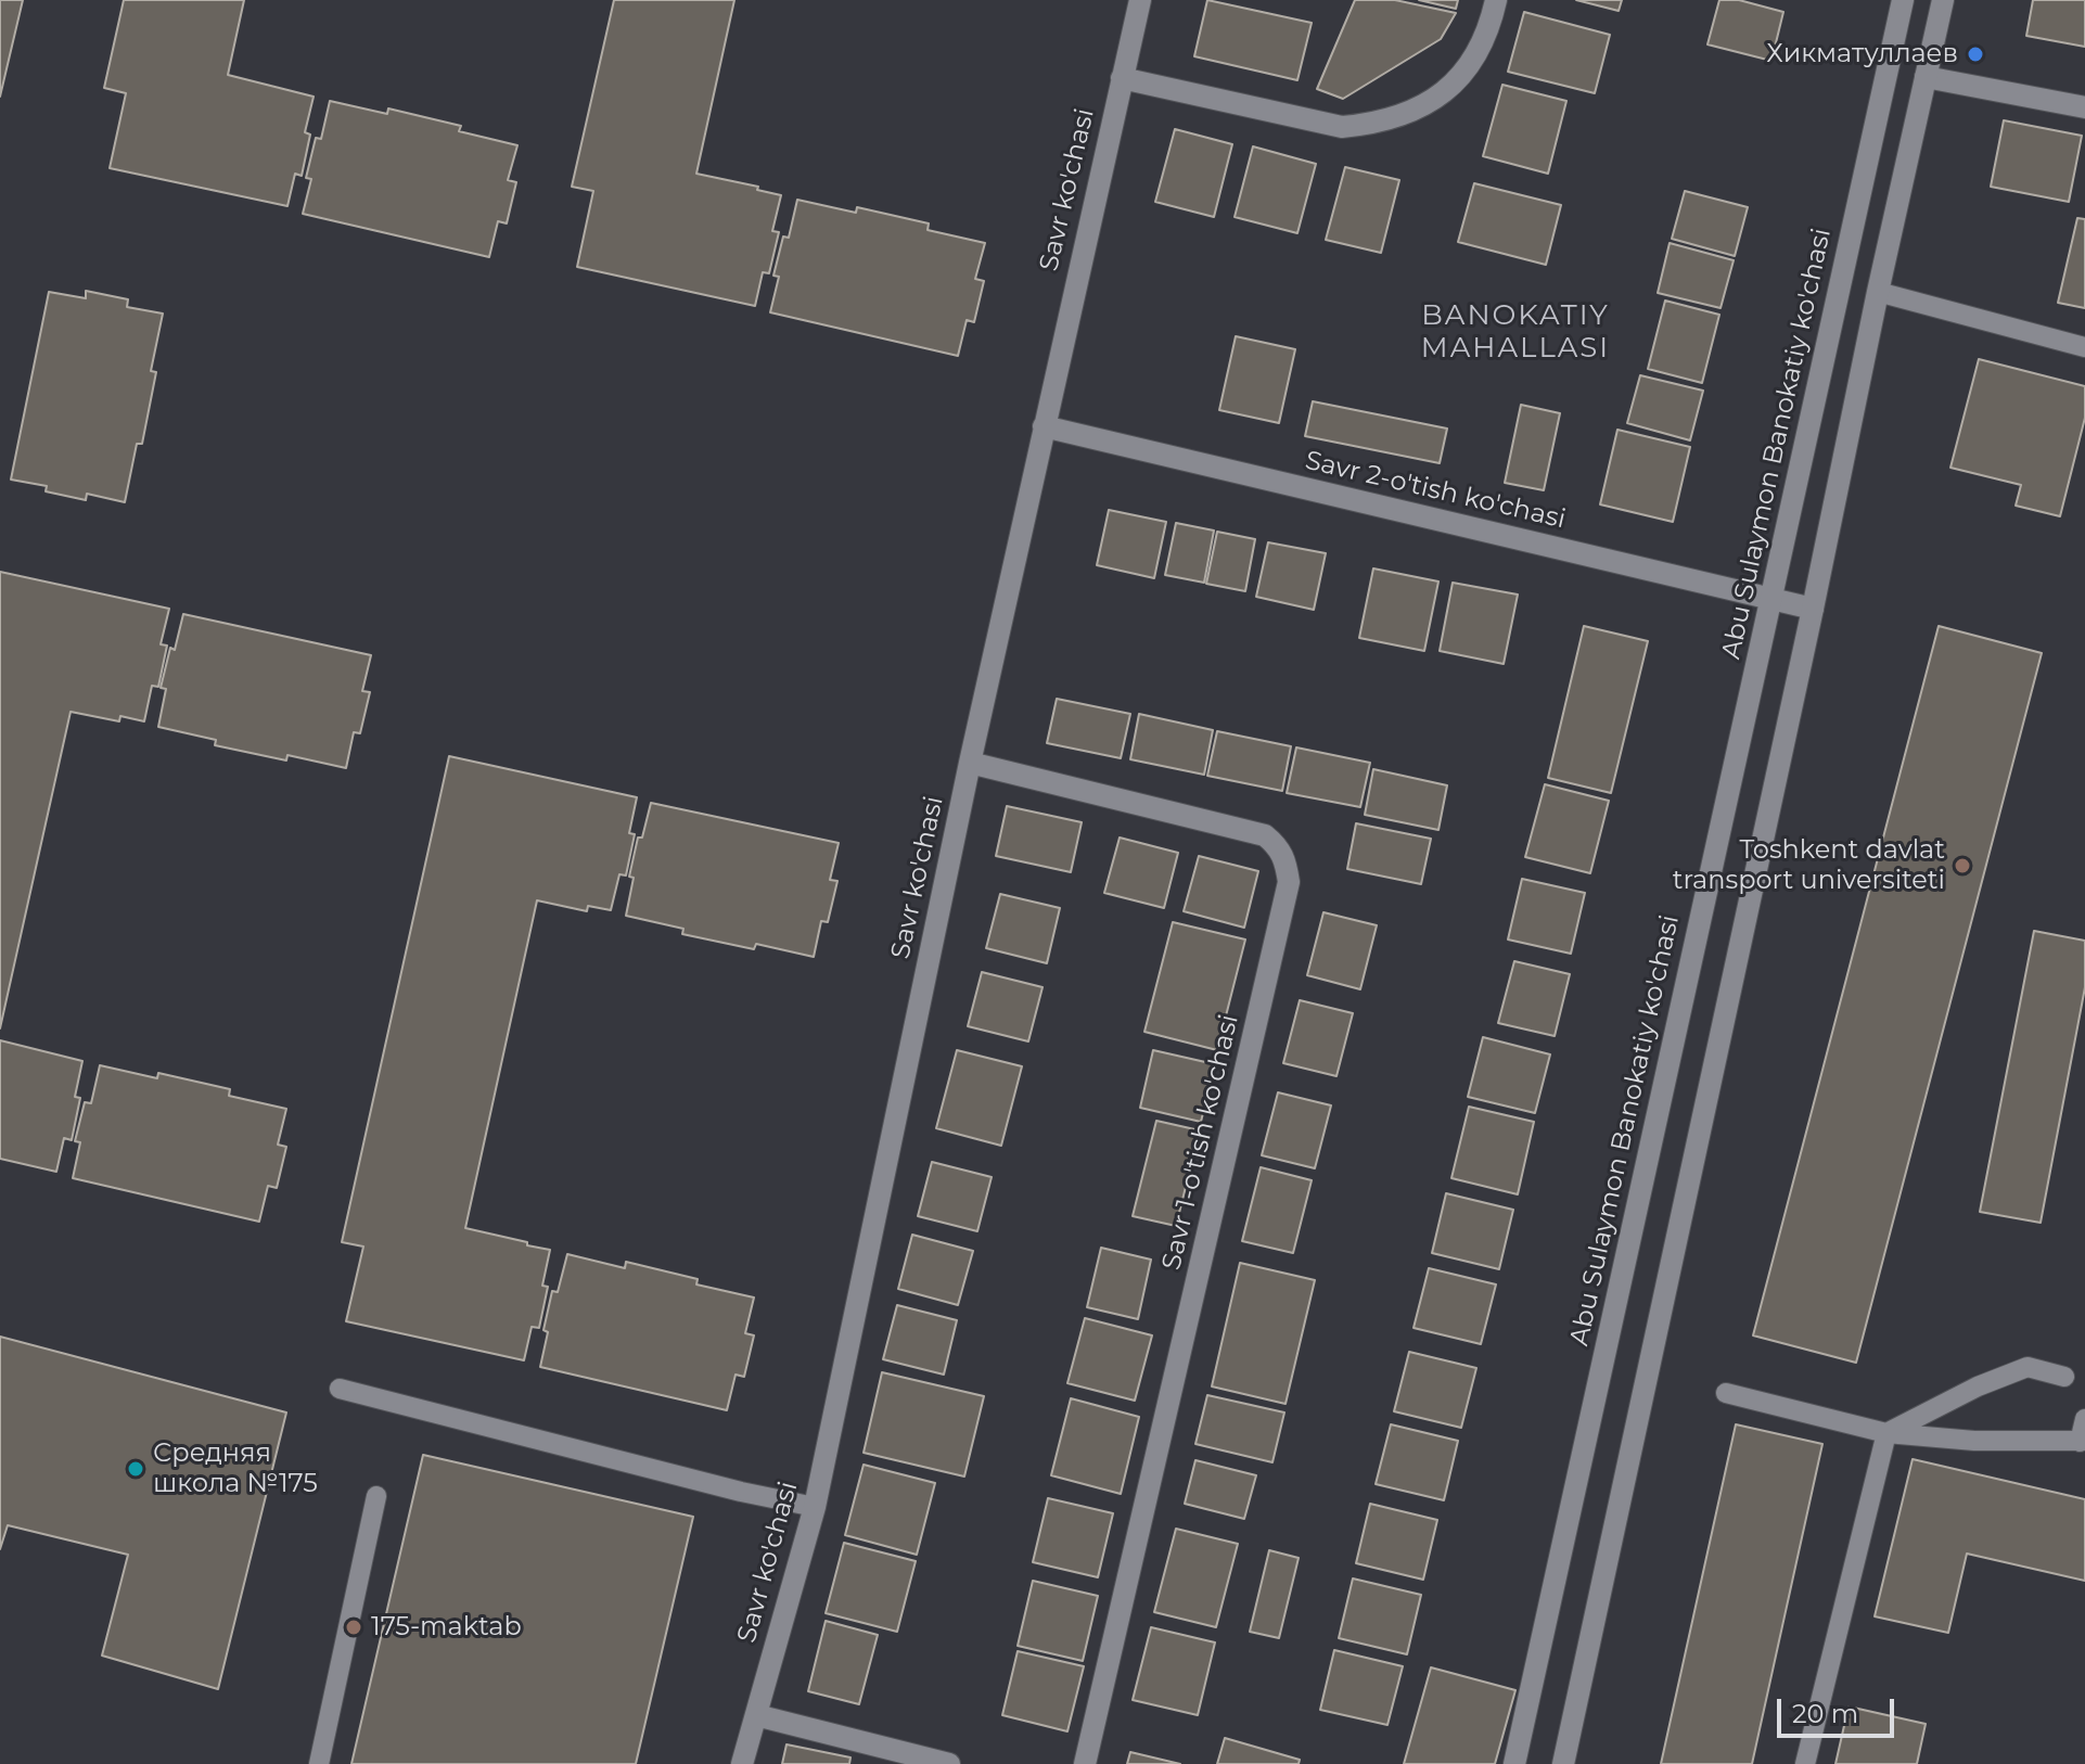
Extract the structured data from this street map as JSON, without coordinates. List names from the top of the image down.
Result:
{
  "streets": {
    "street": [
      "Savr ko'chasi",
      "Abu Sulaymon Banokatiy ko'chasi",
      "Savr 2-o'tish ko'chasi",
      "Savr 1-o'tish ko'chasi"
    ]
  },
  "crossings": [
    ["Savr ko'chasi", "Savr 2-o'tish ko'chasi"],
    ["Savr ko'chasi", "Savr 1-o'tish ko'chasi"],
    ["Abu Sulaymon Banokatiy ko'chasi", "Savr 2-o'tish ko'chasi"]
  ],
  "districts": ["BANOKATIY MAHALLASI"],
  "places": [
    "Хикматуллаев",
    "Toshkent davlat transport universiteti",
    "Средняя школа №175",
    "175-maktab"
  ],
  "scale_bar": "20 m"
}
